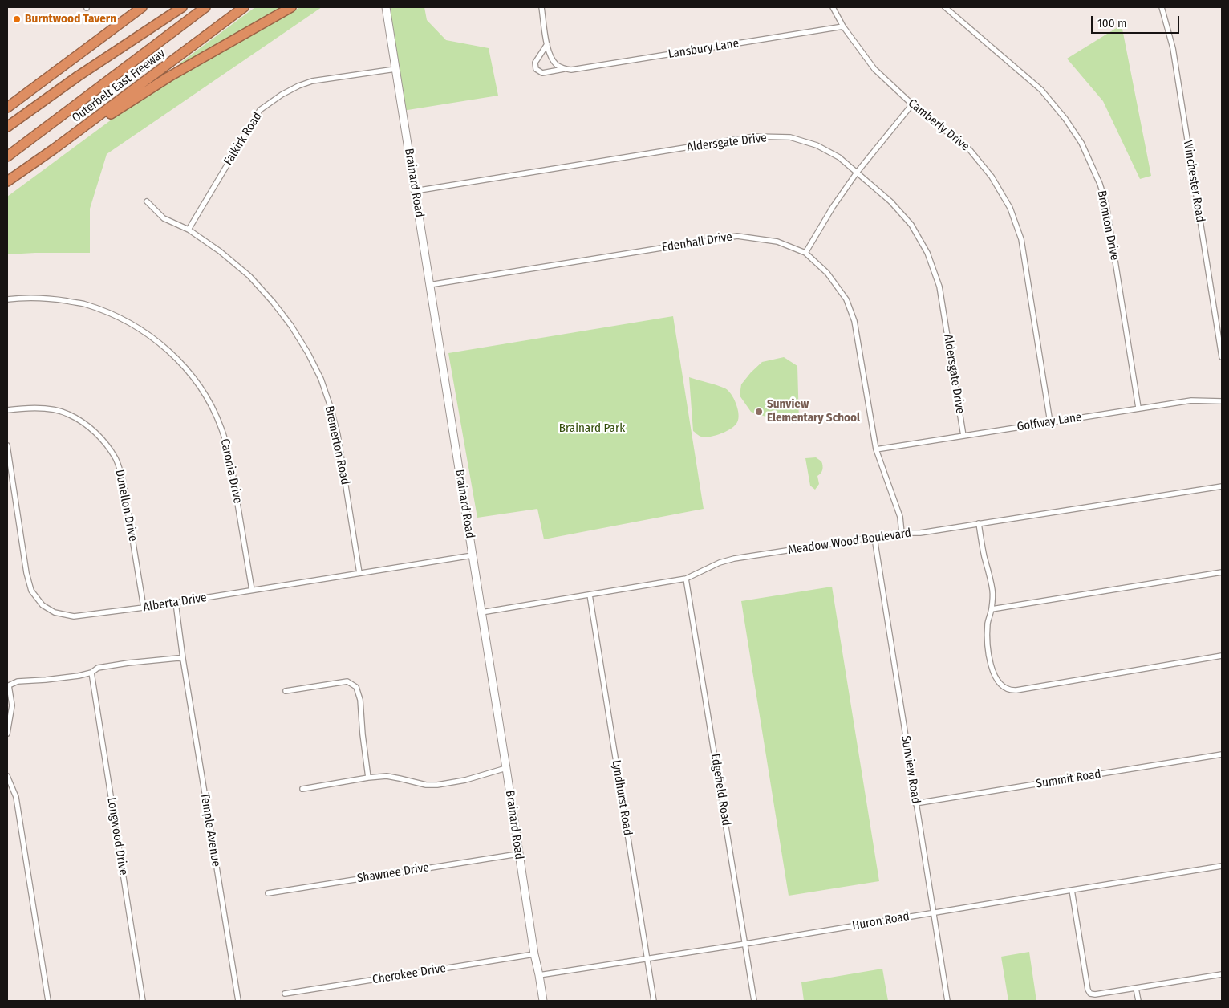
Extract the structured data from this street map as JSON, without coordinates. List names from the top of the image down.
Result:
{
  "streets": {
    "highway": ["Outerbelt East Freeway"],
    "main road": ["Brainard Road"],
    "street": [
      "Lansbury Lane",
      "Camberly Drive",
      "Falkirk Road",
      "Aldersgate Drive",
      "Winchester Road",
      "Bromton Drive",
      "Edenhall Drive",
      "Golfway Lane",
      "Bremerton Road",
      "Caronia Drive",
      "Dunellon Drive",
      "Meadow Wood Boulevard",
      "Alberta Drive",
      "Sunview Road",
      "Summit Road",
      "Edgefield Road",
      "Lyndhurst Road",
      "Temple Avenue",
      "Longwood Drive",
      "Shawnee Drive",
      "Huron Road",
      "Cherokee Drive"
    ]
  },
  "crossings": [
    ["Lansbury Lane", "Camberly Drive"],
    ["Camberly Drive", "Golfway Lane"],
    ["Falkirk Road", "Brainard Road"],
    ["Falkirk Road", "Bremerton Road"],
    ["Aldersgate Drive", "Brainard Road"],
    ["Aldersgate Drive", "Golfway Lane"],
    ["Brainard Road", "Edenhall Drive"],
    ["Brainard Road", "Meadow Wood Boulevard"],
    ["Brainard Road", "Alberta Drive"],
    ["Brainard Road", "Shawnee Drive"],
    ["Brainard Road", "Huron Road"],
    ["Brainard Road", "Cherokee Drive"],
    ["Bromton Drive", "Golfway Lane"],
    ["Edenhall Drive", "Golfway Lane"],
    ["Edenhall Drive", "Meadow Wood Boulevard"],
    ["Bremerton Road", "Alberta Drive"],
    ["Caronia Drive", "Alberta Drive"],
    ["Dunellon Drive", "Alberta Drive"],
    ["Meadow Wood Boulevard", "Sunview Road"],
    ["Meadow Wood Boulevard", "Edgefield Road"],
    ["Meadow Wood Boulevard", "Lyndhurst Road"],
    ["Alberta Drive", "Temple Avenue"],
    ["Sunview Road", "Summit Road"],
    ["Sunview Road", "Huron Road"],
    ["Edgefield Road", "Huron Road"],
    ["Lyndhurst Road", "Huron Road"]
  ],
  "parks": ["Brainard Park"],
  "places": ["Burntwood Tavern", "Sunview Elementary School"],
  "scale_bar": "100 m"
}
